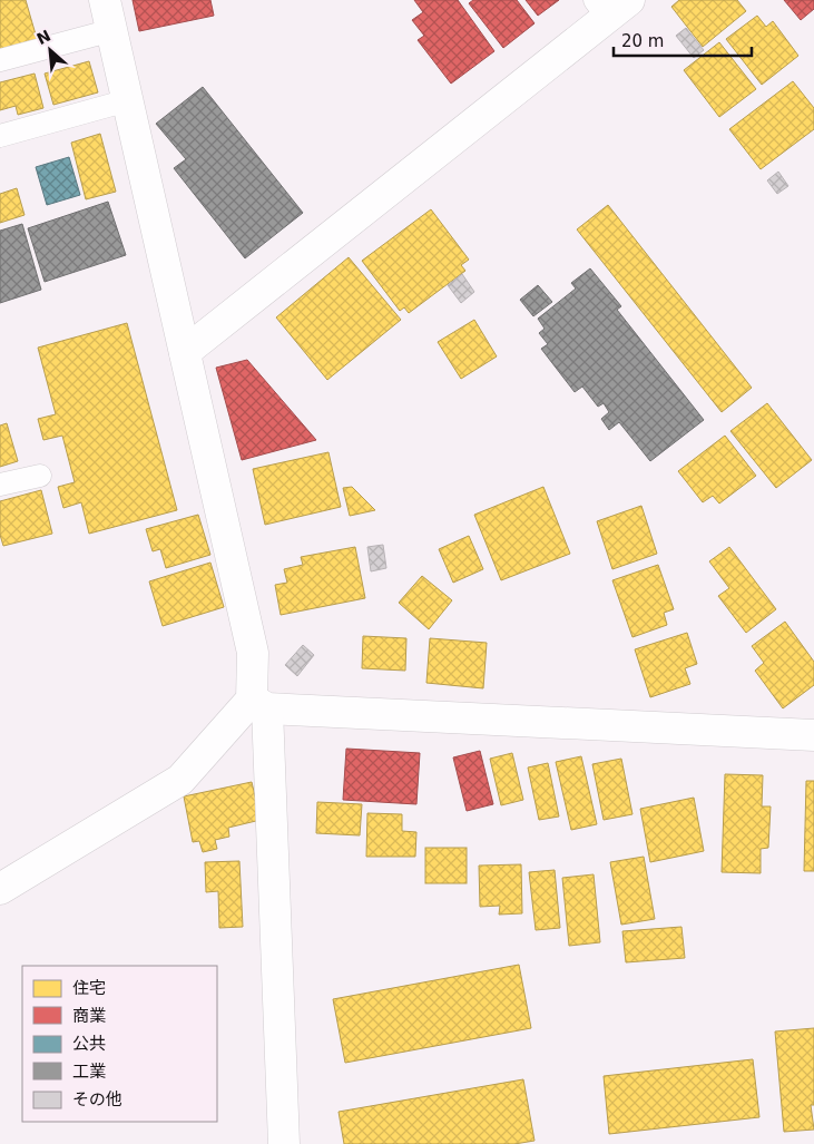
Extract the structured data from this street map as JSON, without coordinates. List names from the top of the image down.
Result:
{
  "legend": [
    "住宅",
    "商業",
    "公共",
    "工業",
    "その他"
  ],
  "scale_bar": "20 m",
  "north": "top left"
}
